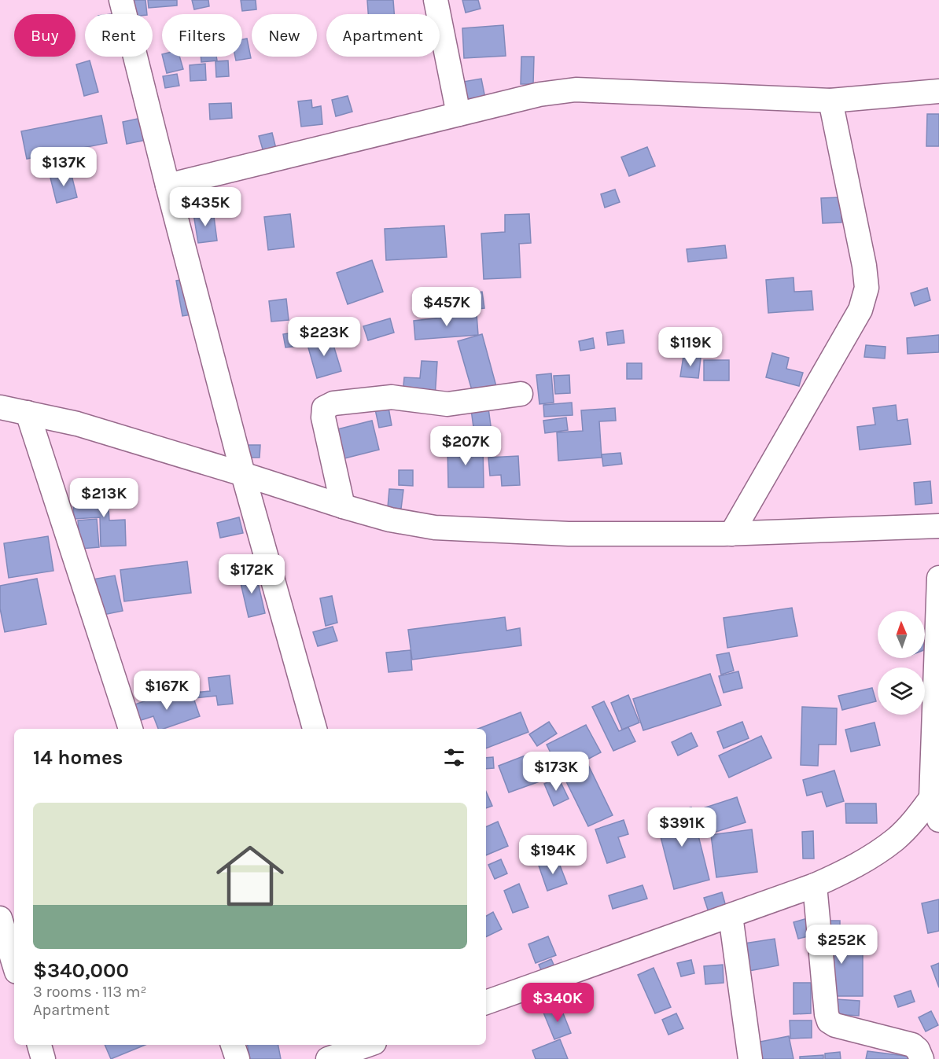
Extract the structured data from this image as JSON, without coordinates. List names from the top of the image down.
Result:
{
  "north": "top",
  "page": {
    "chip": [
      "Buy",
      "Rent",
      "Filters",
      "New",
      "Apartment"
    ],
    "price": [
      "$137K",
      "$435K",
      "$457K",
      "$223K",
      "$119K",
      "$207K",
      "$213K",
      "$172K",
      "$167K",
      "$173K",
      "$391K",
      "$194K",
      "$252K",
      "$340K"
    ],
    "heading": "14 homes",
    "list": [
      {
        "name": "$340,000",
        "note": "3 rooms · 113 m² · Apartment"
      }
    ]
  }
}
